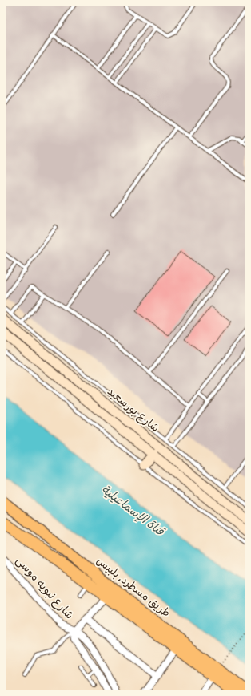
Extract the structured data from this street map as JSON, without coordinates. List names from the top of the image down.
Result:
{
  "streets": {
    "main road": ["شارع بورسعيد", "طريق مسطرد, بلبيس"],
    "street": ["شارع نبويه موسى"]
  },
  "water": ["قناة الإسماعيلية"]
}
